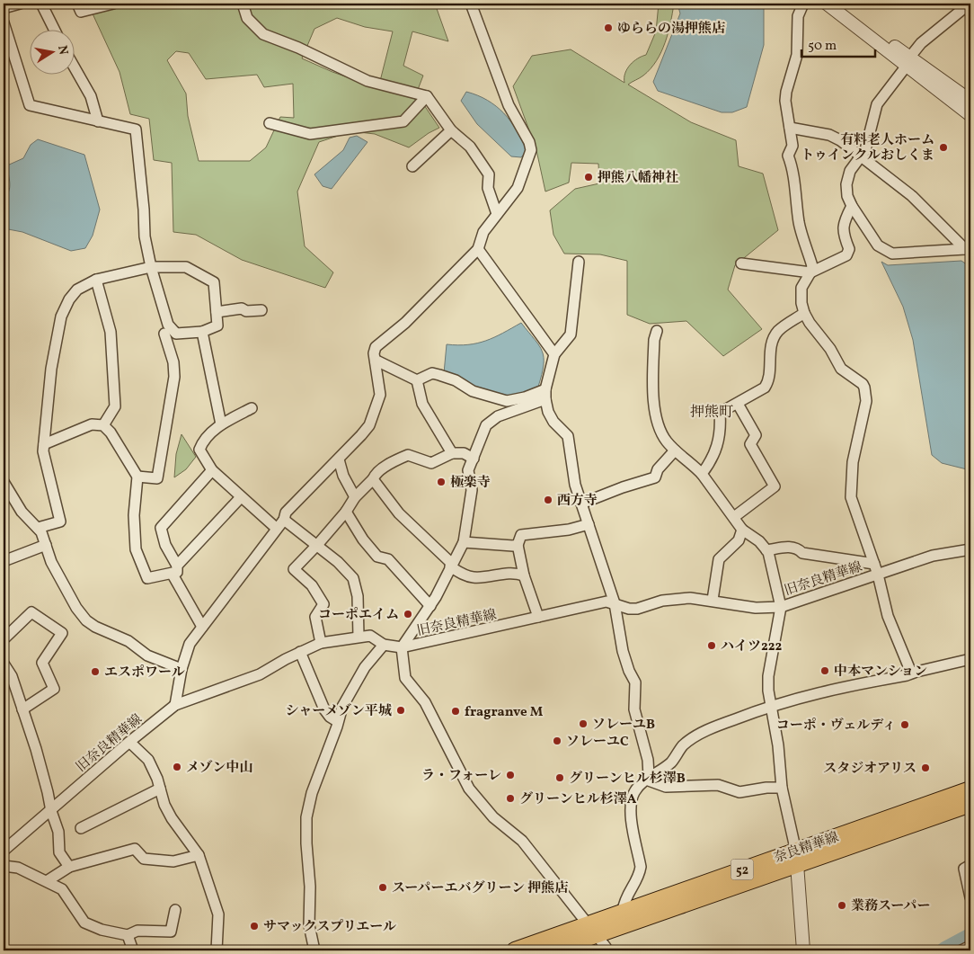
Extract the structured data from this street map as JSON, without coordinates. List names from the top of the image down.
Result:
{
  "streets": {
    "main road": ["奈良精華線", "52"],
    "street": ["旧奈良精華線"]
  },
  "districts": ["押熊町"],
  "places": [
    "ゆららの湯押熊店",
    "有料老人ホーム トゥインクルおしくま",
    "押熊八幡神社",
    "極楽寺",
    "西方寺",
    "コーポエイム",
    "ハイツ222",
    "中本マンション",
    "エスポワール",
    "シャーメゾン平城",
    "fragranve M",
    "ソレーユB",
    "コーポ・ヴェルディ",
    "ソレーユC",
    "メゾン中山",
    "スタジオアリス",
    "ラ・フォーレ",
    "グリーンヒル杉澤B",
    "グリーンヒル杉澤A",
    "スーパーエバグリーン 押熊店",
    "業務スーパー",
    "サマックスプリエール"
  ],
  "scale_bar": "50 m",
  "north": "right"
}
